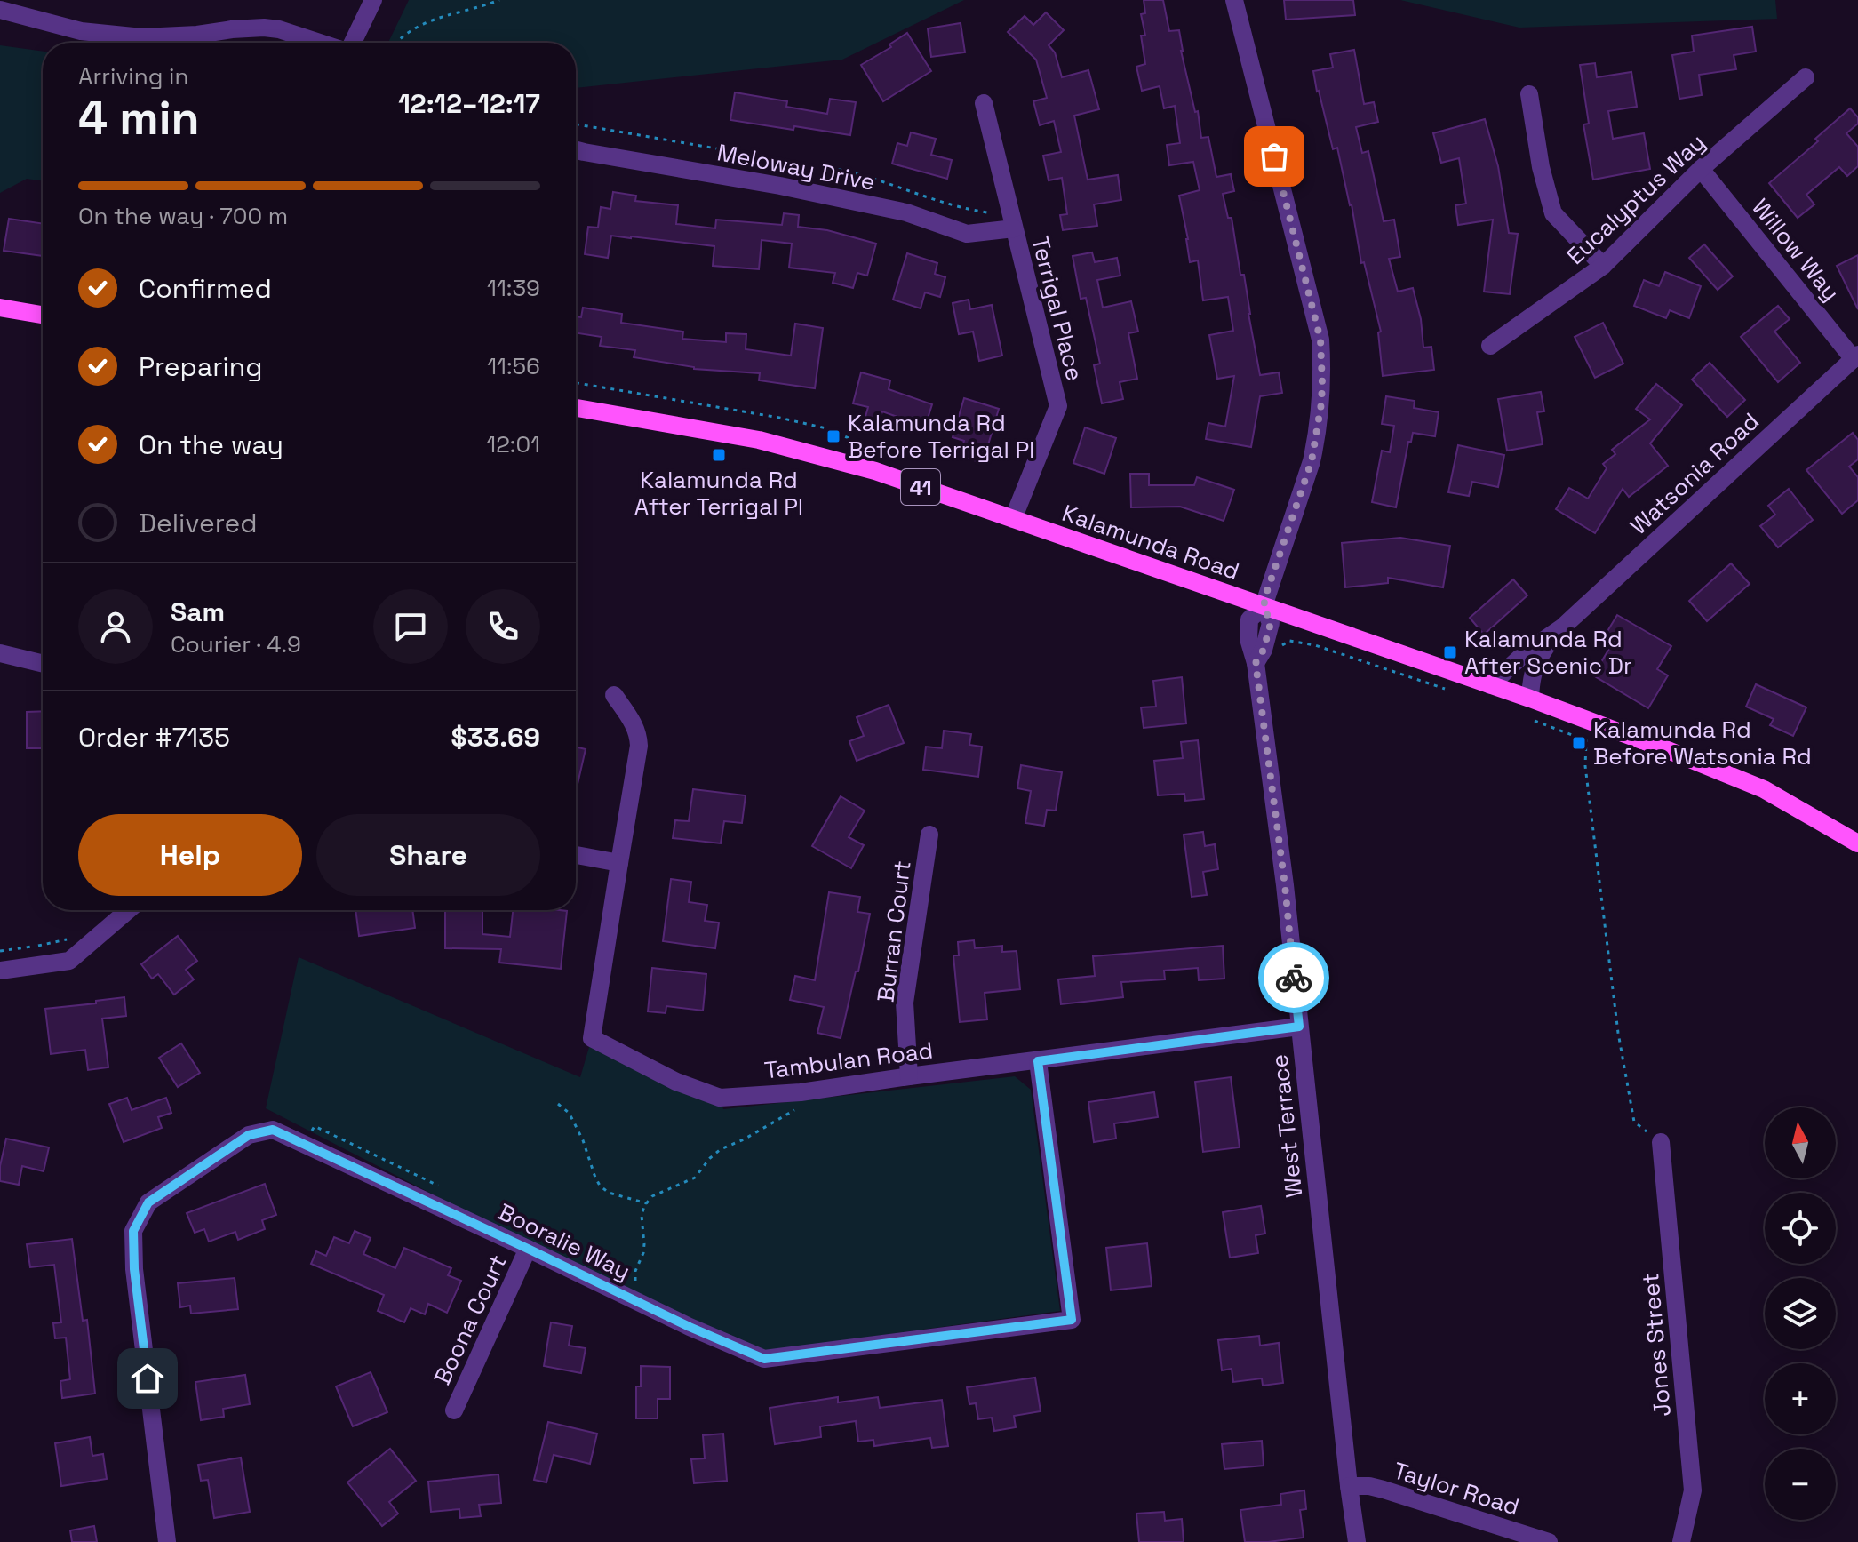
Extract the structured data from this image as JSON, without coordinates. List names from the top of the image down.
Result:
{
  "streets": {
    "main road": ["41", "Kalamunda Road"],
    "street": [
      "Meloway Drive",
      "Eucalyptus Way",
      "Willow Way",
      "Terrigal Place",
      "Watsonia Road",
      "Burran Court",
      "Tambulan Road",
      "West Terrace",
      "Booralie Way",
      "Boona Court",
      "Jones Street",
      "Taylor Road"
    ]
  },
  "crossings": [
    ["Meloway Drive", "Terrigal Place"],
    ["Eucalyptus Way", "Willow Way"],
    ["Willow Way", "Watsonia Road"],
    ["Terrigal Place", "Kalamunda Road"],
    ["Watsonia Road", "Kalamunda Road"],
    ["Kalamunda Road", "West Terrace"],
    ["Burran Court", "Tambulan Road"],
    ["Tambulan Road", "West Terrace"],
    ["Tambulan Road", "Booralie Way"],
    ["West Terrace", "Taylor Road"],
    ["Booralie Way", "Boona Court"]
  ],
  "places": {
    "transit": [
      "Kalamunda Rd Before Terrigal Pl",
      "Kalamunda Rd After Terrigal Pl",
      "Kalamunda Rd After Scenic Dr",
      "Kalamunda Rd Before Watsonia Rd"
    ]
  },
  "north": "top",
  "page": {
    "heading": ["4 min", "Arriving in", "12:12–12:17"],
    "panel": [
      "Sam",
      "Courier · 4.9",
      "Order #7135",
      "$33.69"
    ],
    "bar": "On the way · 700 m",
    "list": [
      ["Confirmed", "11:39"],
      ["Preparing", "11:56"],
      ["On the way", "12:01"],
      "Delivered"
    ],
    "buttons": ["Help", "Share"],
    "map_buttons": ["+", "−"]
  }
}
